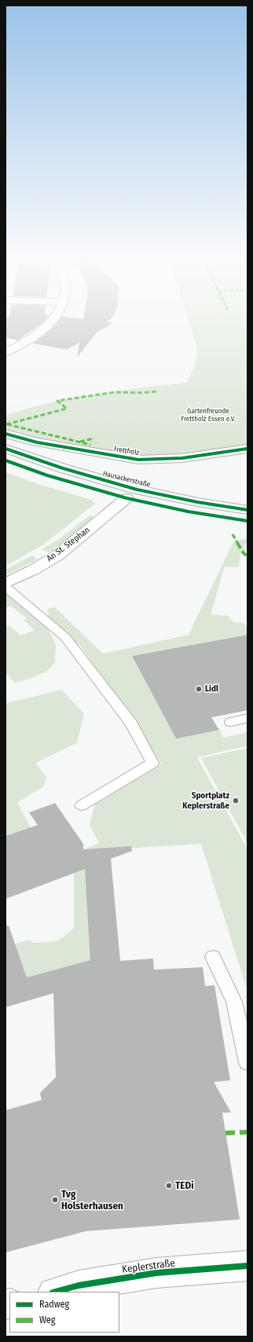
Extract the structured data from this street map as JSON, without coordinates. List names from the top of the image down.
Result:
{
  "streets": {
    "street": [
      "Frettholz",
      "Hausackerstraße",
      "An St. Stephan",
      "Keplerstraße"
    ]
  },
  "parks": ["Gartenfreunde Frettholz Essen e.V."],
  "places": [
    "Lidl",
    "Sportplatz Keplerstraße",
    "TEDi",
    "Tvg Holsterhausen"
  ],
  "legend": ["Radweg", "Weg"]
}
